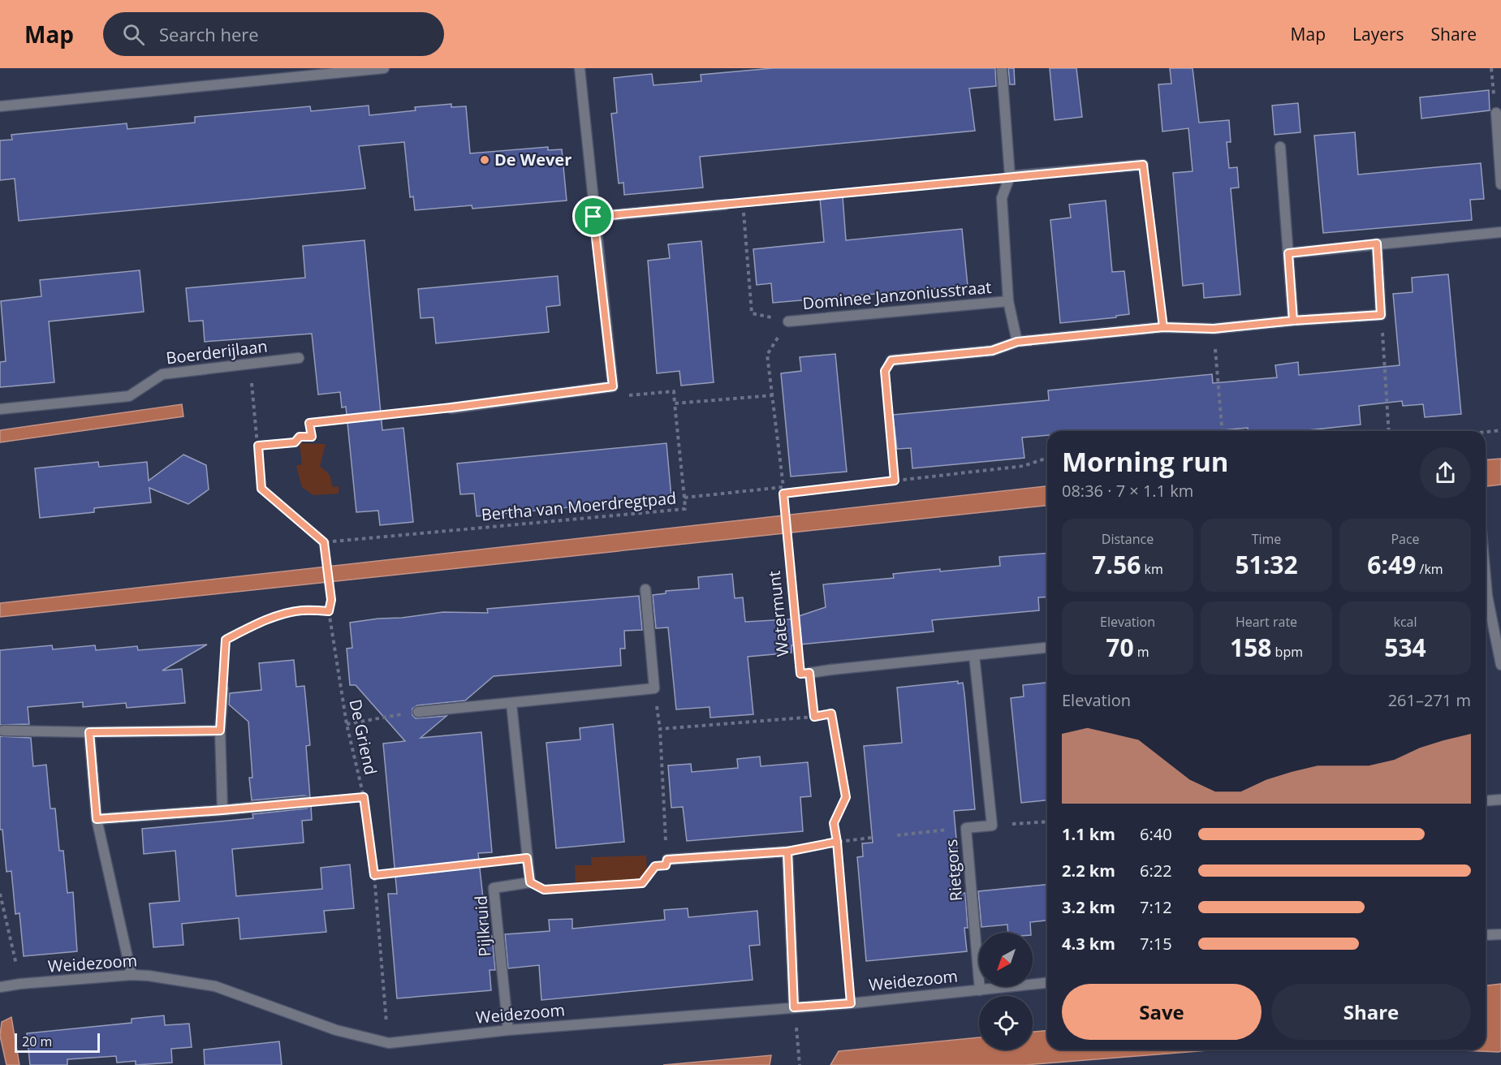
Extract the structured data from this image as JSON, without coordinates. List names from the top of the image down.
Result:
{
  "streets": {
    "street": [
      "Dominee Janzoniusstraat",
      "Boerderijlaan",
      "Rietgors",
      "Pijlkruid",
      "Weidezoom"
    ],
    "path": ["Bertha van Moerdregtpad", "Watermunt", "De Griend"]
  },
  "crossings": [
    ["De Griend", "Weidezoom"],
    ["Rietgors", "Weidezoom"],
    ["Pijlkruid", "Weidezoom"]
  ],
  "places": ["De Wever"],
  "scale_bar": "20 m",
  "north": "bottom left",
  "page": {
    "header": "Map",
    "search": "Search here",
    "nav": ["Map", "Layers", "Share"],
    "heading": ["Morning run", "08:36 · 7 × 1.1 km"],
    "stats": [
      ["Distance", "7.56 km"],
      ["Time", "51:32"],
      ["Pace", "6:49 /km"],
      ["Elevation", "70 m"],
      ["Heart rate", "158 bpm"],
      ["kcal", "534"]
    ],
    "chart": ["Elevation", "261–271 m"],
    "list": [
      {
        "name": "1.1 km",
        "note": "6:40"
      },
      {
        "name": "2.2 km",
        "note": "6:22"
      },
      {
        "name": "3.2 km",
        "note": "7:12"
      },
      {
        "name": "4.3 km",
        "note": "7:15"
      }
    ],
    "buttons": ["Save", "Share"],
    "scale": "20 m"
  }
}
